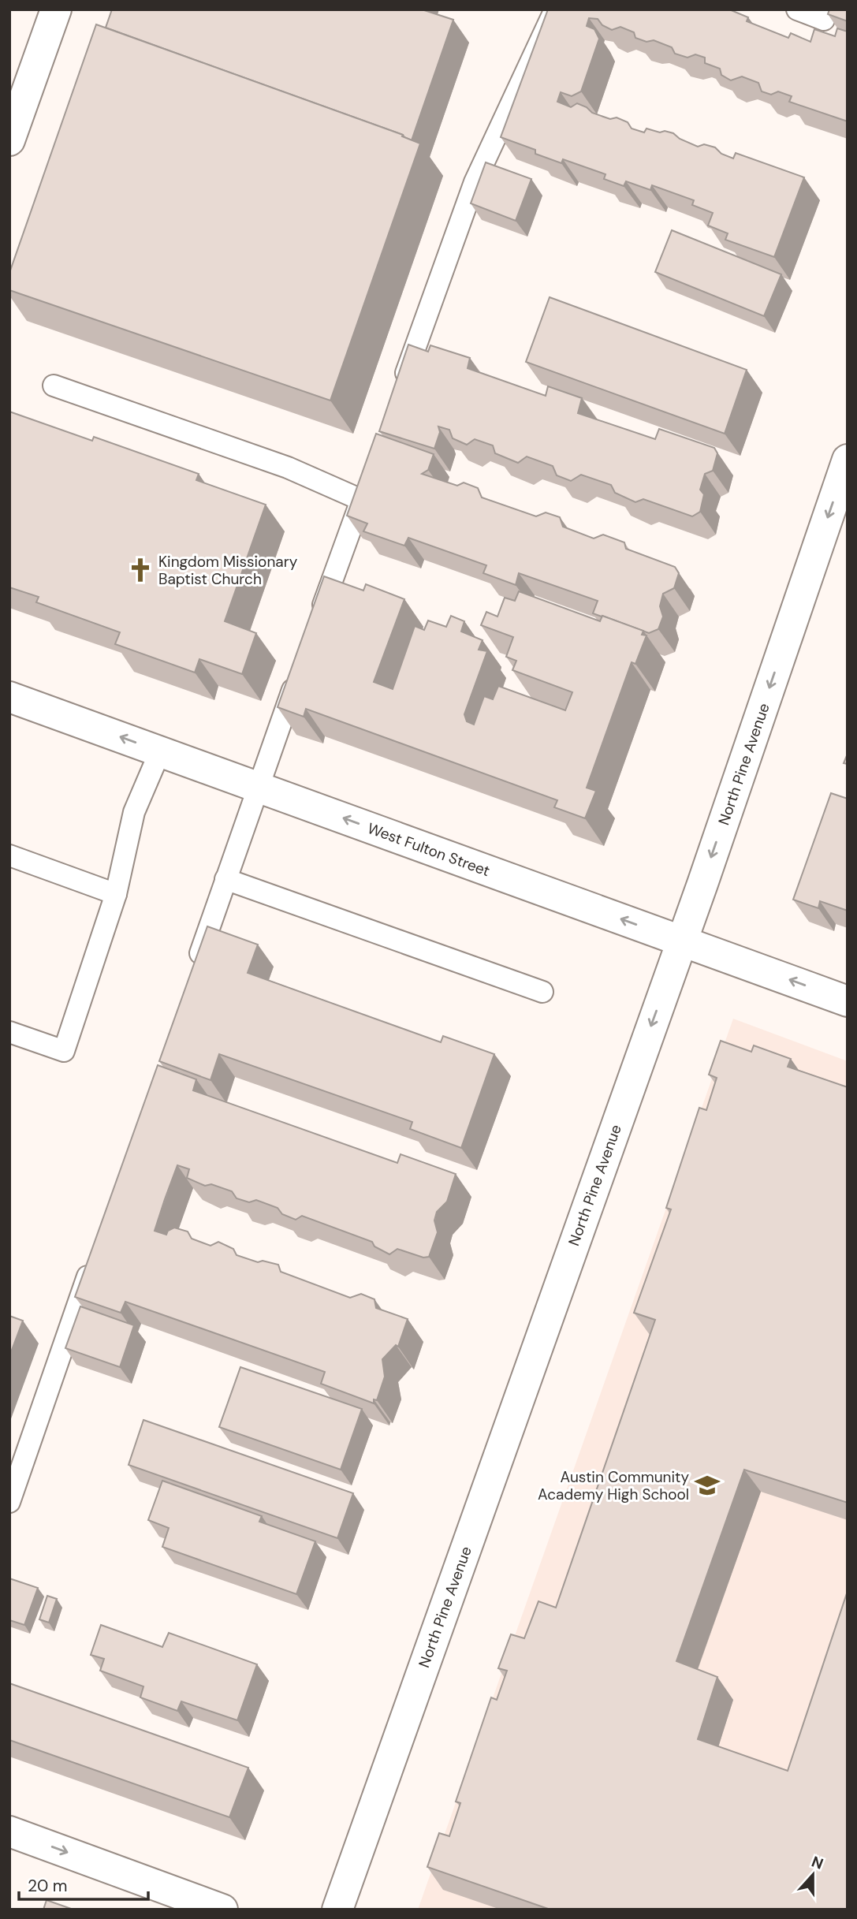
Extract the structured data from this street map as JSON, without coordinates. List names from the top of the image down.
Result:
{
  "streets": {
    "street": ["North Pine Avenue", "West Fulton Street"]
  },
  "crossings": [
    ["North Pine Avenue", "West Fulton Street"]
  ],
  "one_way": ["North Pine Avenue", "West Fulton Street"],
  "places": {
    "church": ["Kingdom Missionary Baptist Church"],
    "school or university": ["Austin Community Academy High School"]
  },
  "scale_bar": "20 m",
  "north": "top"
}
